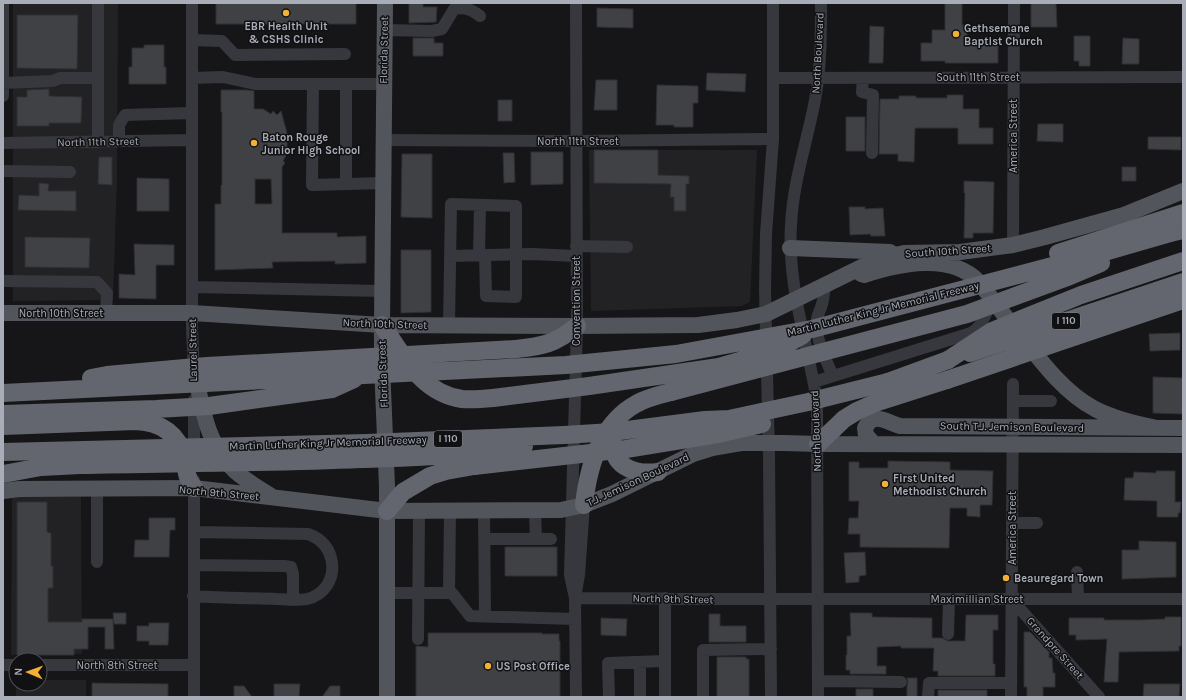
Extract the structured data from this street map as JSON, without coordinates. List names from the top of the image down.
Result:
{
  "streets": {
    "highway": ["Martin Luther King Jr Memorial Freeway", "I 110"],
    "main road": [
      "Florida Street",
      "South 10th Street",
      "North 10th Street",
      "South T.J. Jemison Boulevard",
      "T.J. Jemison Boulevard",
      "North 9th Street"
    ],
    "street": [
      "North Boulevard",
      "South 11th Street",
      "America Street",
      "North 11th Street",
      "Convention Street",
      "Laurel Street",
      "Maximillian Street",
      "Grandpre Street",
      "North 8th Street"
    ]
  },
  "crossings": [
    ["Florida Street", "North 11th Street"],
    ["Florida Street", "North 10th Street"],
    ["Florida Street", "T.J. Jemison Boulevard"],
    ["Florida Street", "North 9th Street"],
    ["North Boulevard", "South 11th Street"],
    ["North Boulevard", "South 10th Street"],
    ["North Boulevard", "South T.J. Jemison Boulevard"],
    ["North Boulevard", "Maximillian Street"],
    ["South 11th Street", "America Street"],
    ["America Street", "South 10th Street"],
    ["America Street", "South T.J. Jemison Boulevard"],
    ["America Street", "Maximillian Street"],
    ["America Street", "Grandpre Street"],
    ["North 11th Street", "Convention Street"],
    ["North 11th Street", "Laurel Street"],
    ["South 10th Street", "North 10th Street"],
    ["Convention Street", "North 10th Street"],
    ["Convention Street", "T.J. Jemison Boulevard"],
    ["Convention Street", "North 9th Street"],
    ["North 10th Street", "Laurel Street"],
    ["Laurel Street", "North 9th Street"],
    ["Laurel Street", "North 8th Street"],
    ["South T.J. Jemison Boulevard", "T.J. Jemison Boulevard"],
    ["T.J. Jemison Boulevard", "North 9th Street"],
    ["North 9th Street", "Maximillian Street"],
    ["Maximillian Street", "Grandpre Street"]
  ],
  "places": [
    "EBR Health Unit & CSHS Clinic",
    "Gethsemane Baptist Church",
    "Baton Rouge Junior High School",
    "First United Methodist Church",
    "Beauregard Town",
    "US Post Office"
  ],
  "north": "left"
}
